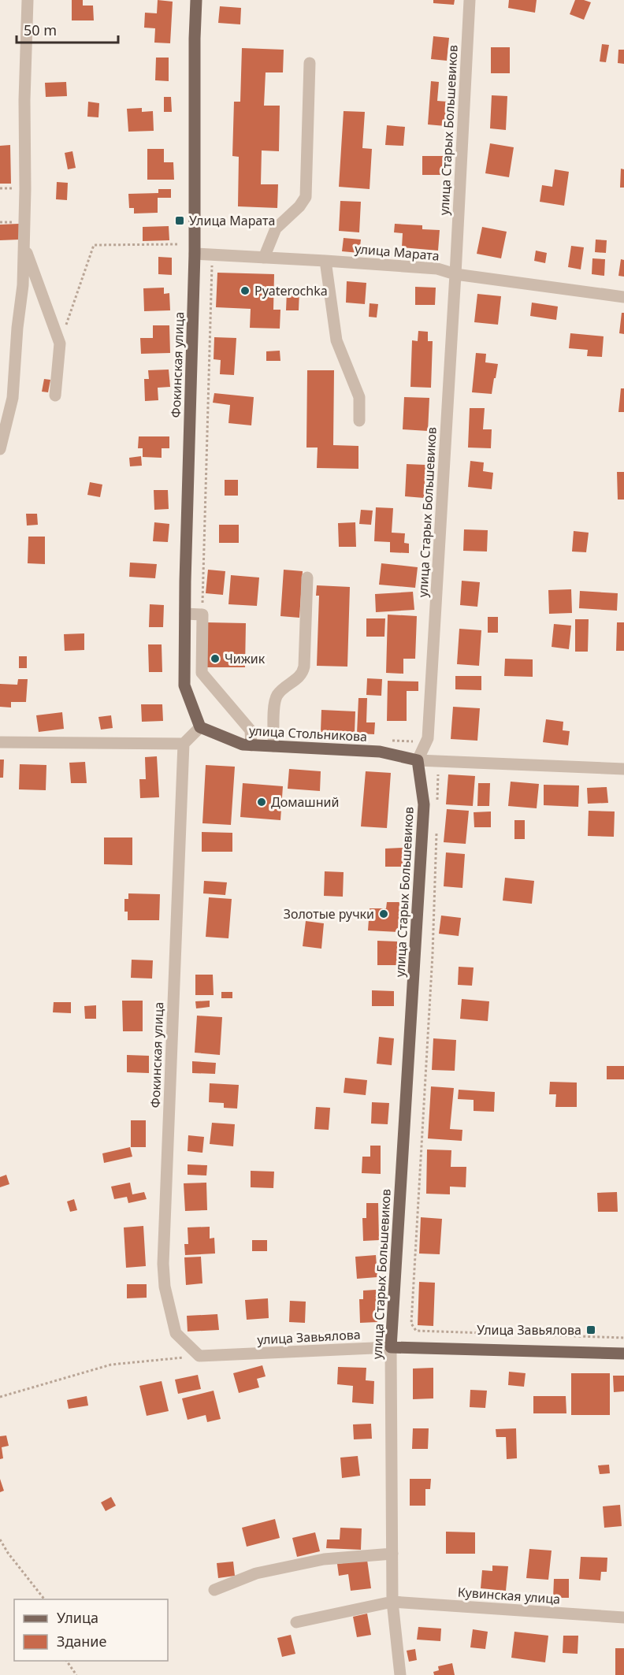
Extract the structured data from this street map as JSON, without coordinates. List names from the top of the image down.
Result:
{
  "streets": {
    "main road": [
      "улица Старых Большевиков",
      "Фокинская улица",
      "улица Стольникова",
      "улица Завьялова"
    ],
    "street": ["улица Марата", "Кувинская улица"]
  },
  "crossings": [
    ["улица Старых Большевиков", "улица Марата"],
    ["улица Старых Большевиков", "улица Стольникова"],
    ["улица Старых Большевиков", "улица Завьялова"],
    ["улица Старых Большевиков", "Кувинская улица"],
    ["улица Марата", "Фокинская улица"],
    ["Фокинская улица", "улица Стольникова"],
    ["Фокинская улица", "улица Завьялова"]
  ],
  "places": {
    "transit": ["Улица Марата", "Улица Завьялова"],
    "other": [
      "Pyaterochka",
      "Чижик",
      "Домашний",
      "Золотые ручки"
    ]
  },
  "legend": ["Улица", "Здание"],
  "scale_bar": "50 m"
}
